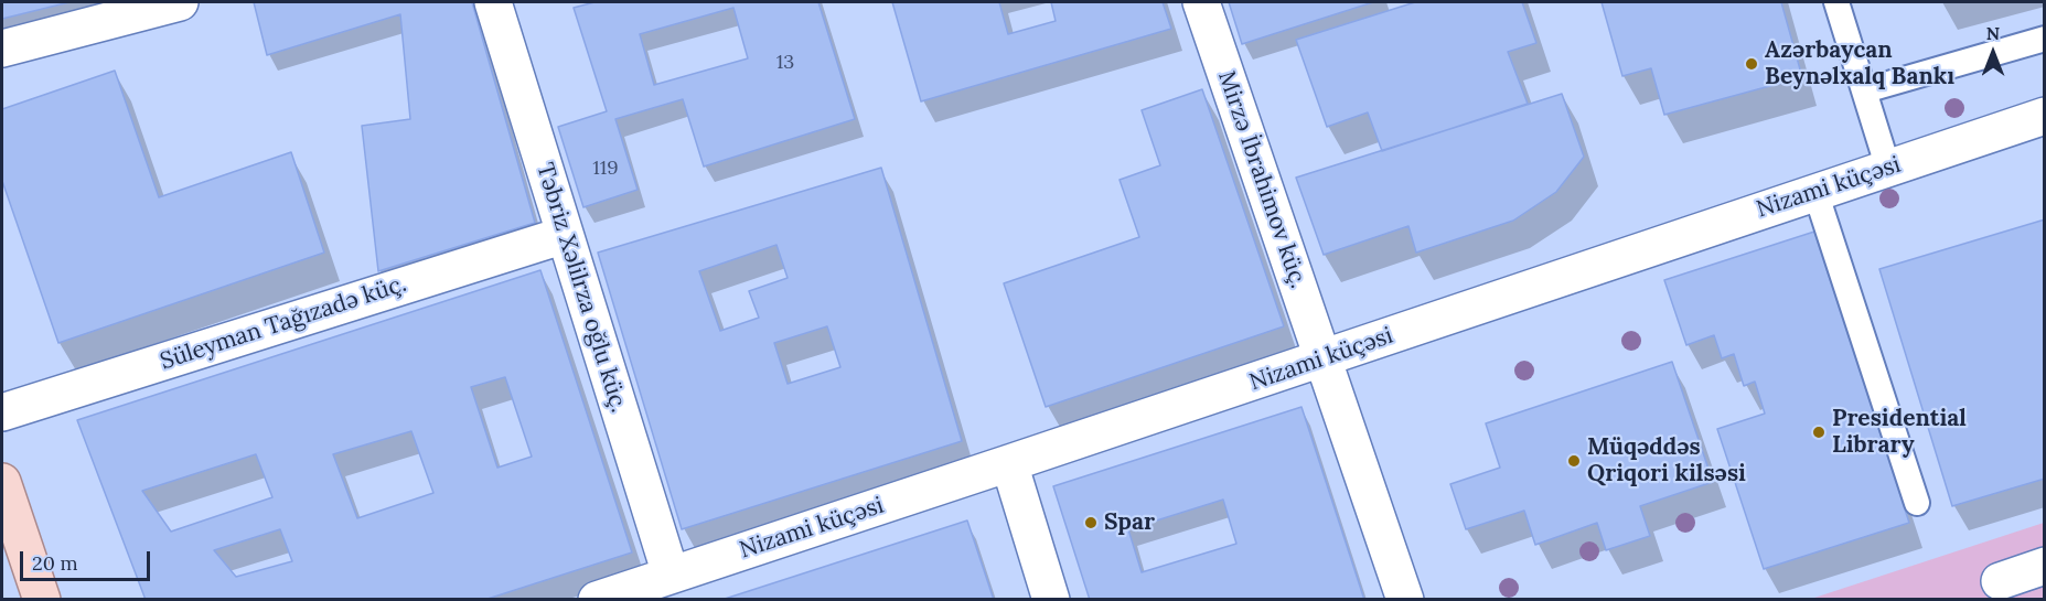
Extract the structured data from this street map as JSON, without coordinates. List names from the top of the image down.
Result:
{
  "streets": {
    "street": [
      "Mirzə İbrahimov küç.",
      "Nizami küçəsi",
      "Təbriz Xəlilrza oğlu küç.",
      "Süleyman Tağızadə küç."
    ]
  },
  "crossings": [
    ["Mirzə İbrahimov küç.", "Nizami küçəsi"],
    ["Nizami küçəsi", "Təbriz Xəlilrza oğlu küç."],
    ["Təbriz Xəlilrza oğlu küç.", "Süleyman Tağızadə küç."]
  ],
  "places": [
    "Azərbaycan Beynəlxalq Bankı",
    "Presidential Library",
    "Müqəddəs Qriqori kilsəsi",
    "Spar"
  ],
  "house_numbers": ["13", "119"],
  "scale_bar": "20 m",
  "north": "top"
}
